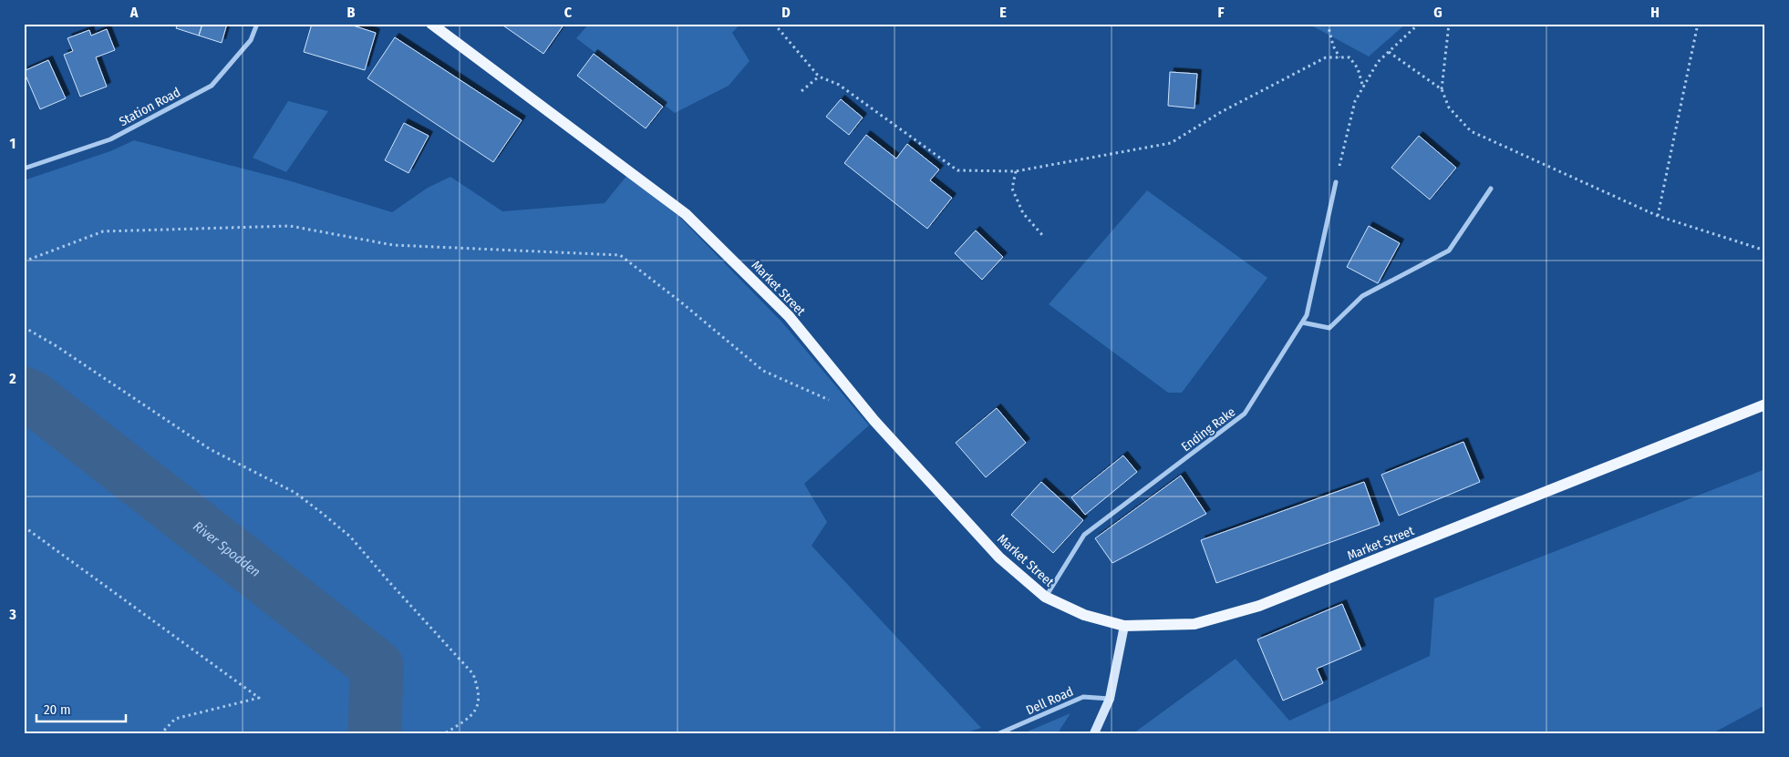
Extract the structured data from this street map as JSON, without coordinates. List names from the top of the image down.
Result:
{
  "streets": {
    "main road": ["Market Street"],
    "street": ["Station Road", "Ending Rake", "Dell Road"]
  },
  "crossings": [
    ["Market Street", "Ending Rake"]
  ],
  "water": ["River Spodden"],
  "scale_bar": "20 m",
  "grid": {
    "columns": [
      "A",
      "B",
      "C",
      "D",
      "E",
      "F",
      "G",
      "H"
    ],
    "rows": ["1", "2", "3"]
  }
}
